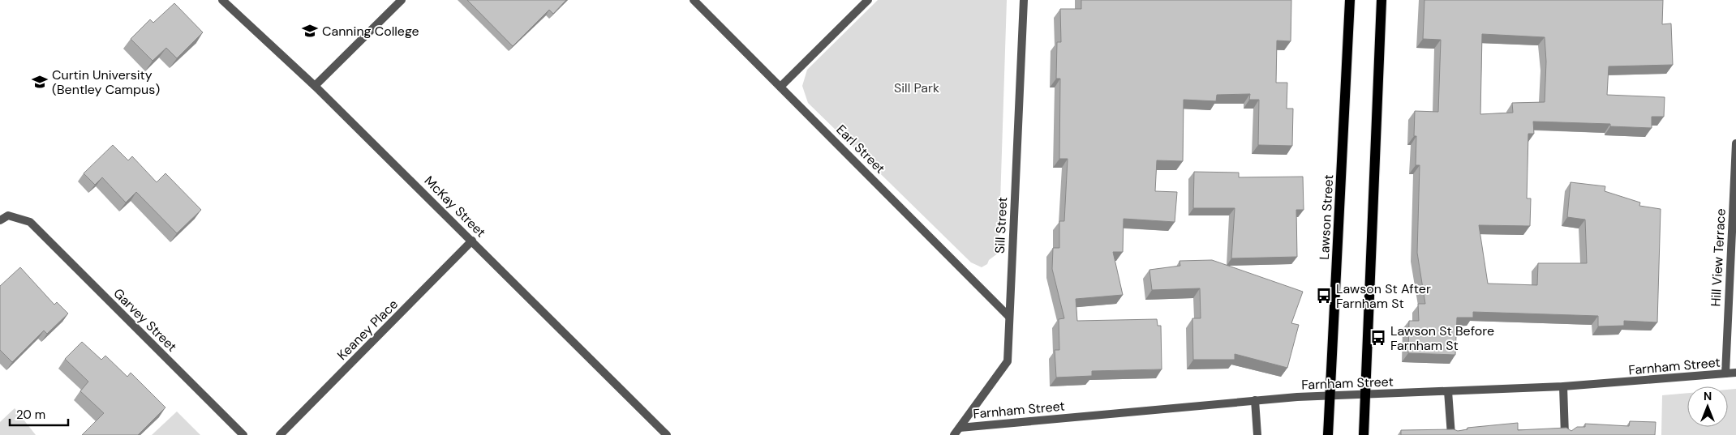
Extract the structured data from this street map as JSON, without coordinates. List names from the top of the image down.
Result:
{
  "streets": {
    "main road": ["Lawson Street"],
    "street": [
      "Earl Street",
      "McKay Street",
      "Sill Street",
      "Hill View Terrace",
      "Garvey Street",
      "Keaney Place",
      "Farnham Street"
    ]
  },
  "crossings": [
    ["Earl Street", "Sill Street"],
    ["McKay Street", "Keaney Place"],
    ["Lawson Street", "Farnham Street"],
    ["Sill Street", "Farnham Street"],
    ["Hill View Terrace", "Farnham Street"]
  ],
  "parks": ["Sill Park"],
  "places": {
    "school or university": ["Canning College", "Curtin University (Bentley Campus)"],
    "bus stop": ["Lawson St After Farnham St", "Lawson St Before Farnham St"]
  },
  "scale_bar": "20 m",
  "north": "top"
}
